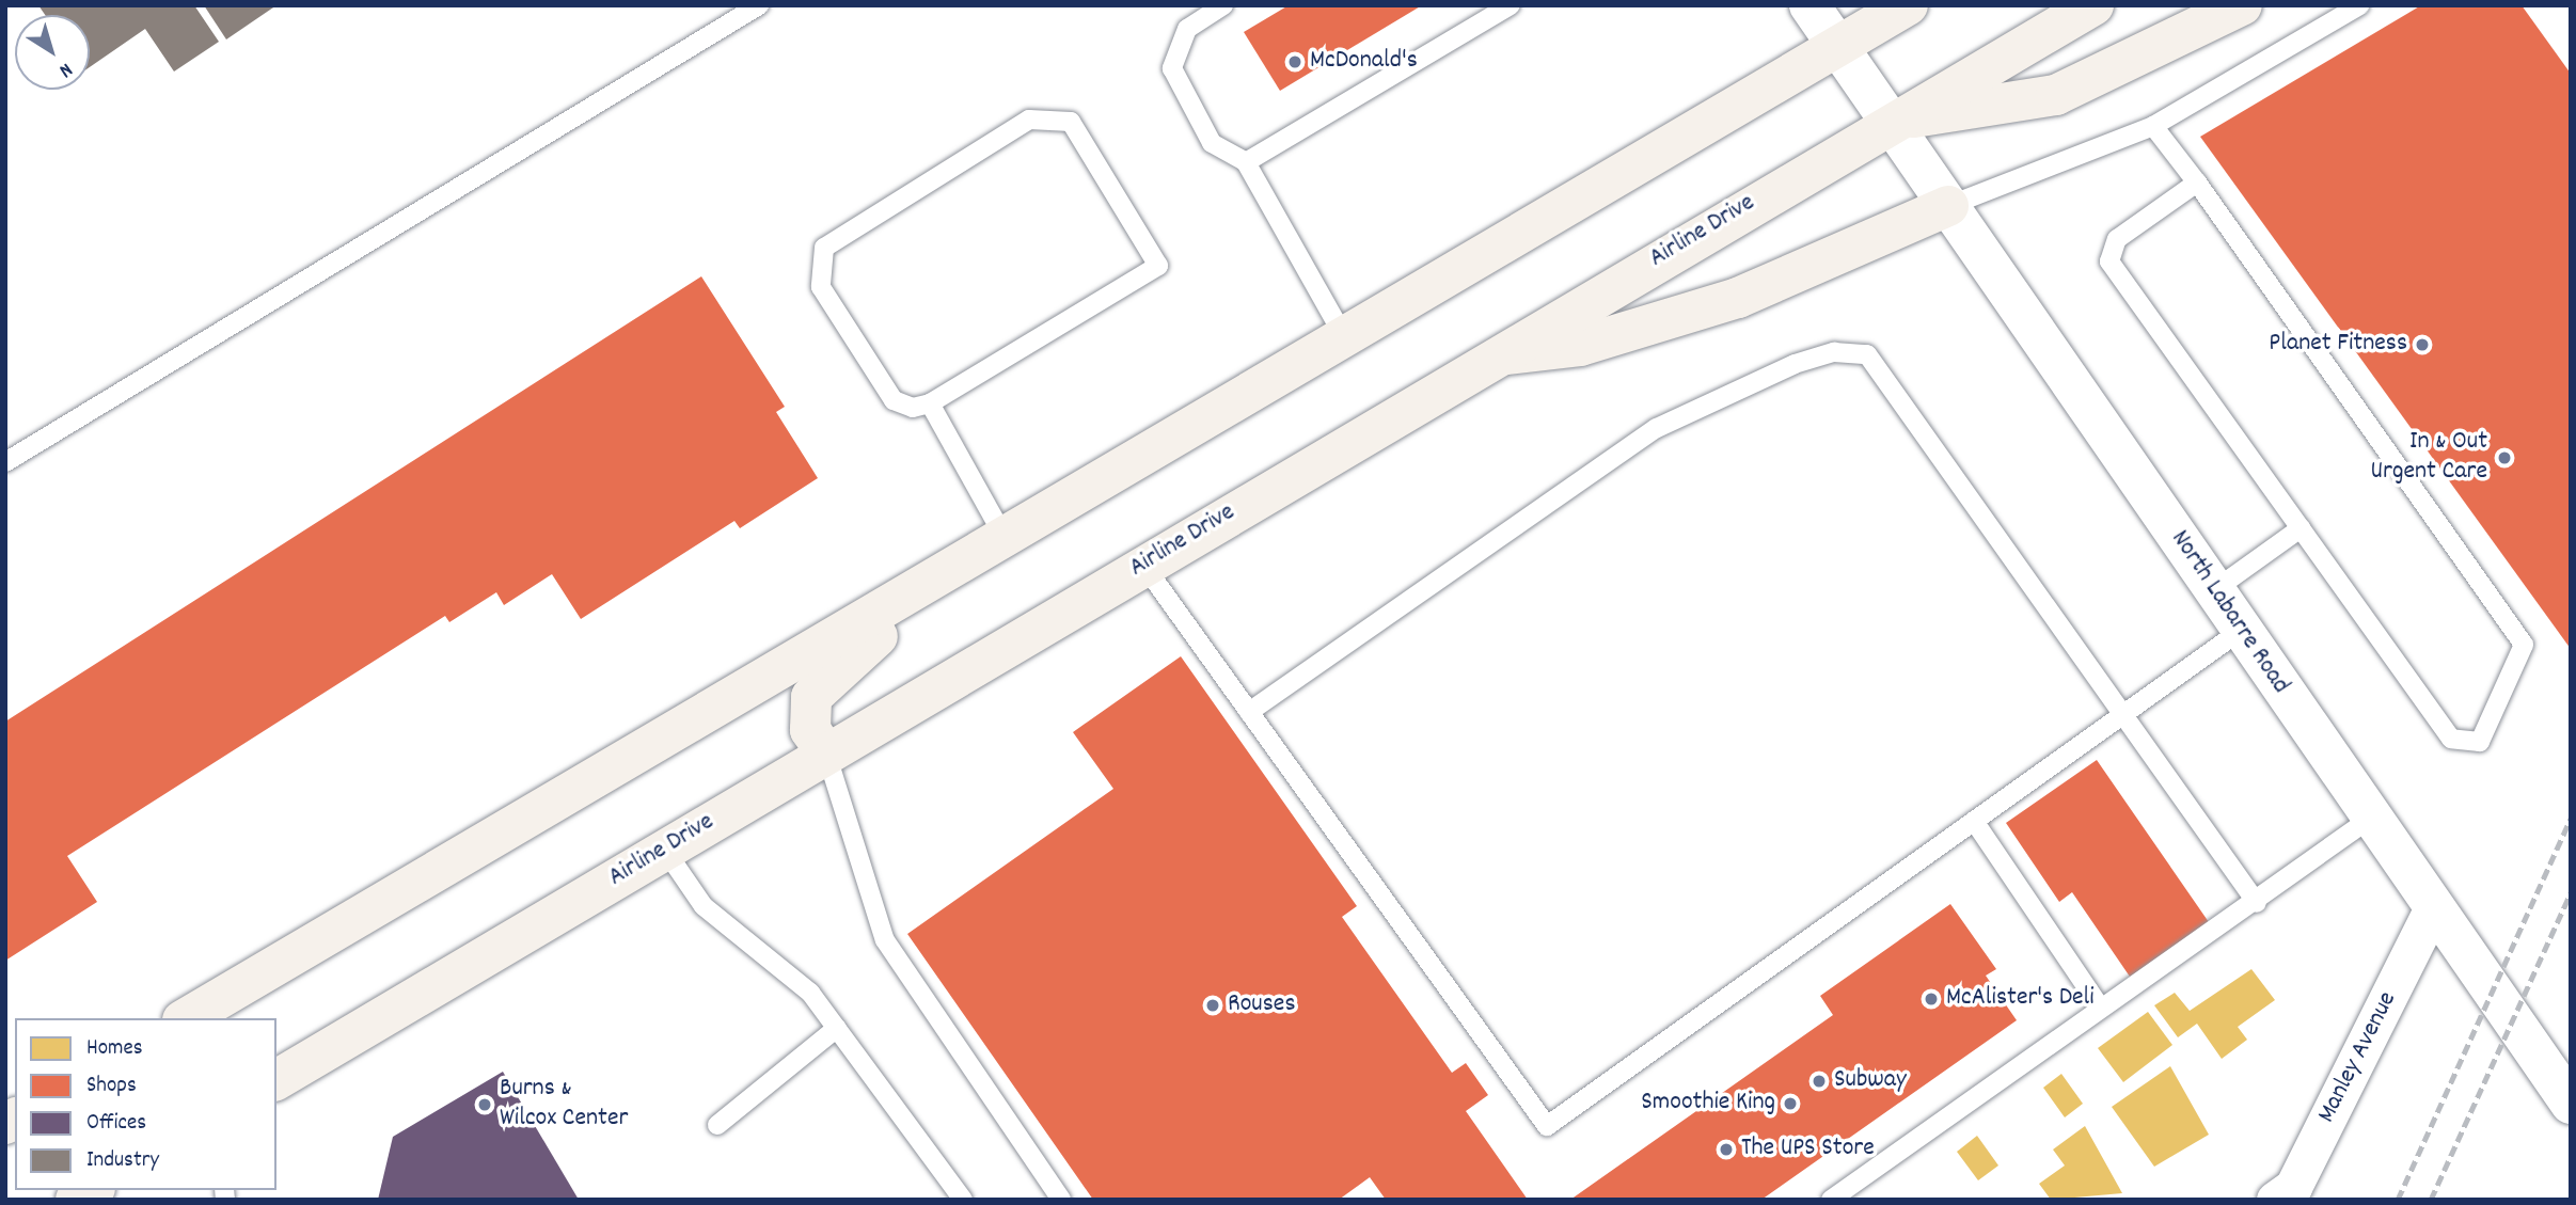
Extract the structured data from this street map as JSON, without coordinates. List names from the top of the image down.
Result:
{
  "streets": {
    "highway": ["Airline Drive"],
    "street": ["North Labarre Road", "Manley Avenue"]
  },
  "crossings": [
    ["Airline Drive", "North Labarre Road"],
    ["North Labarre Road", "Manley Avenue"]
  ],
  "places": [
    "McDonald's",
    "Planet Fitness",
    "In & Out Urgent Care",
    "McAlister's Deli",
    "Rouses",
    "Subway",
    "Smoothie King",
    "Burns & Wilcox Center",
    "The UPS Store"
  ],
  "legend": [
    "Homes",
    "Shops",
    "Offices",
    "Industry"
  ],
  "north": "bottom right"
}
